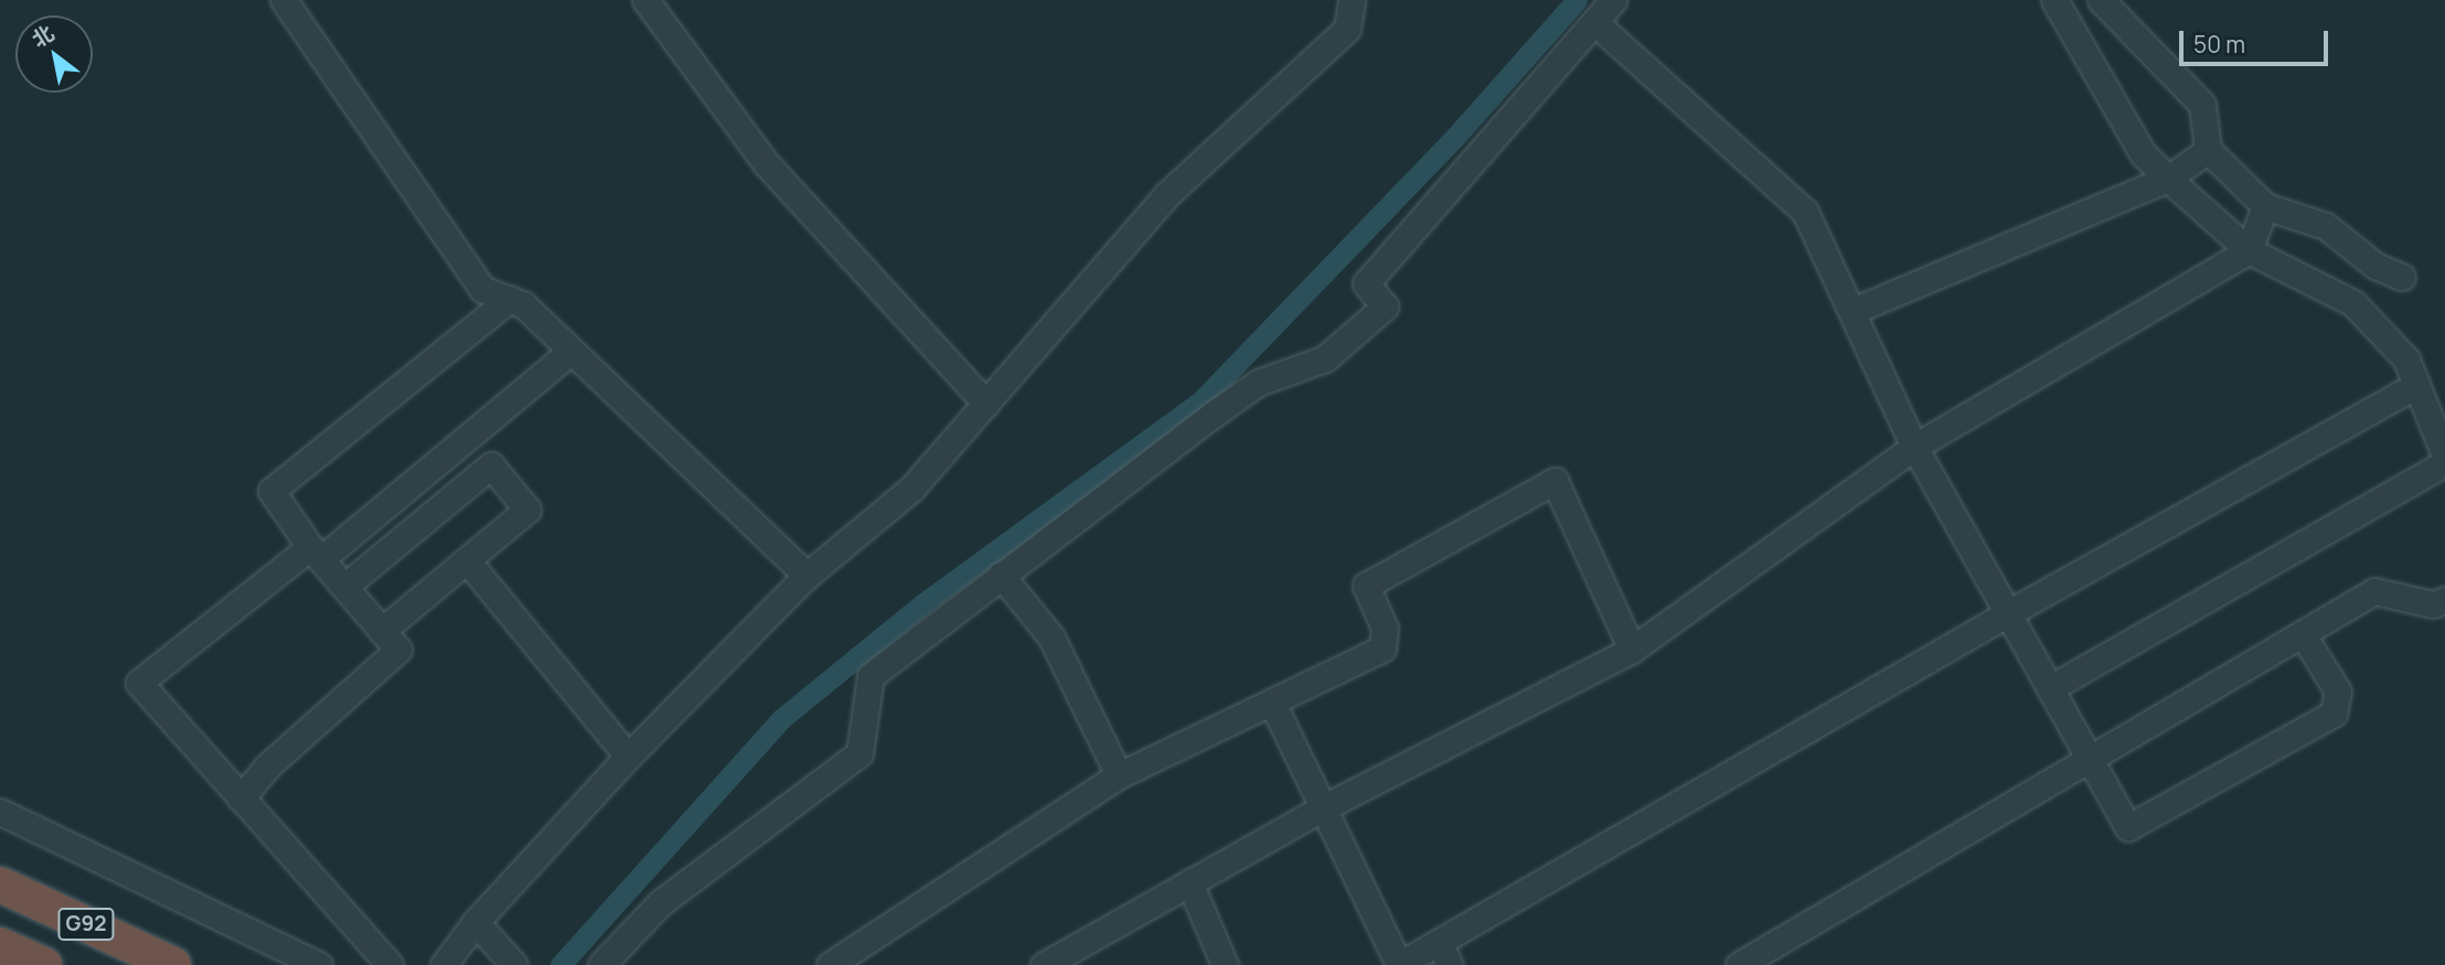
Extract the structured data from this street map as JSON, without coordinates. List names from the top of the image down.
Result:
{
  "streets": {
    "highway": ["G92"]
  },
  "scale_bar": "50 m",
  "north": "top left"
}
